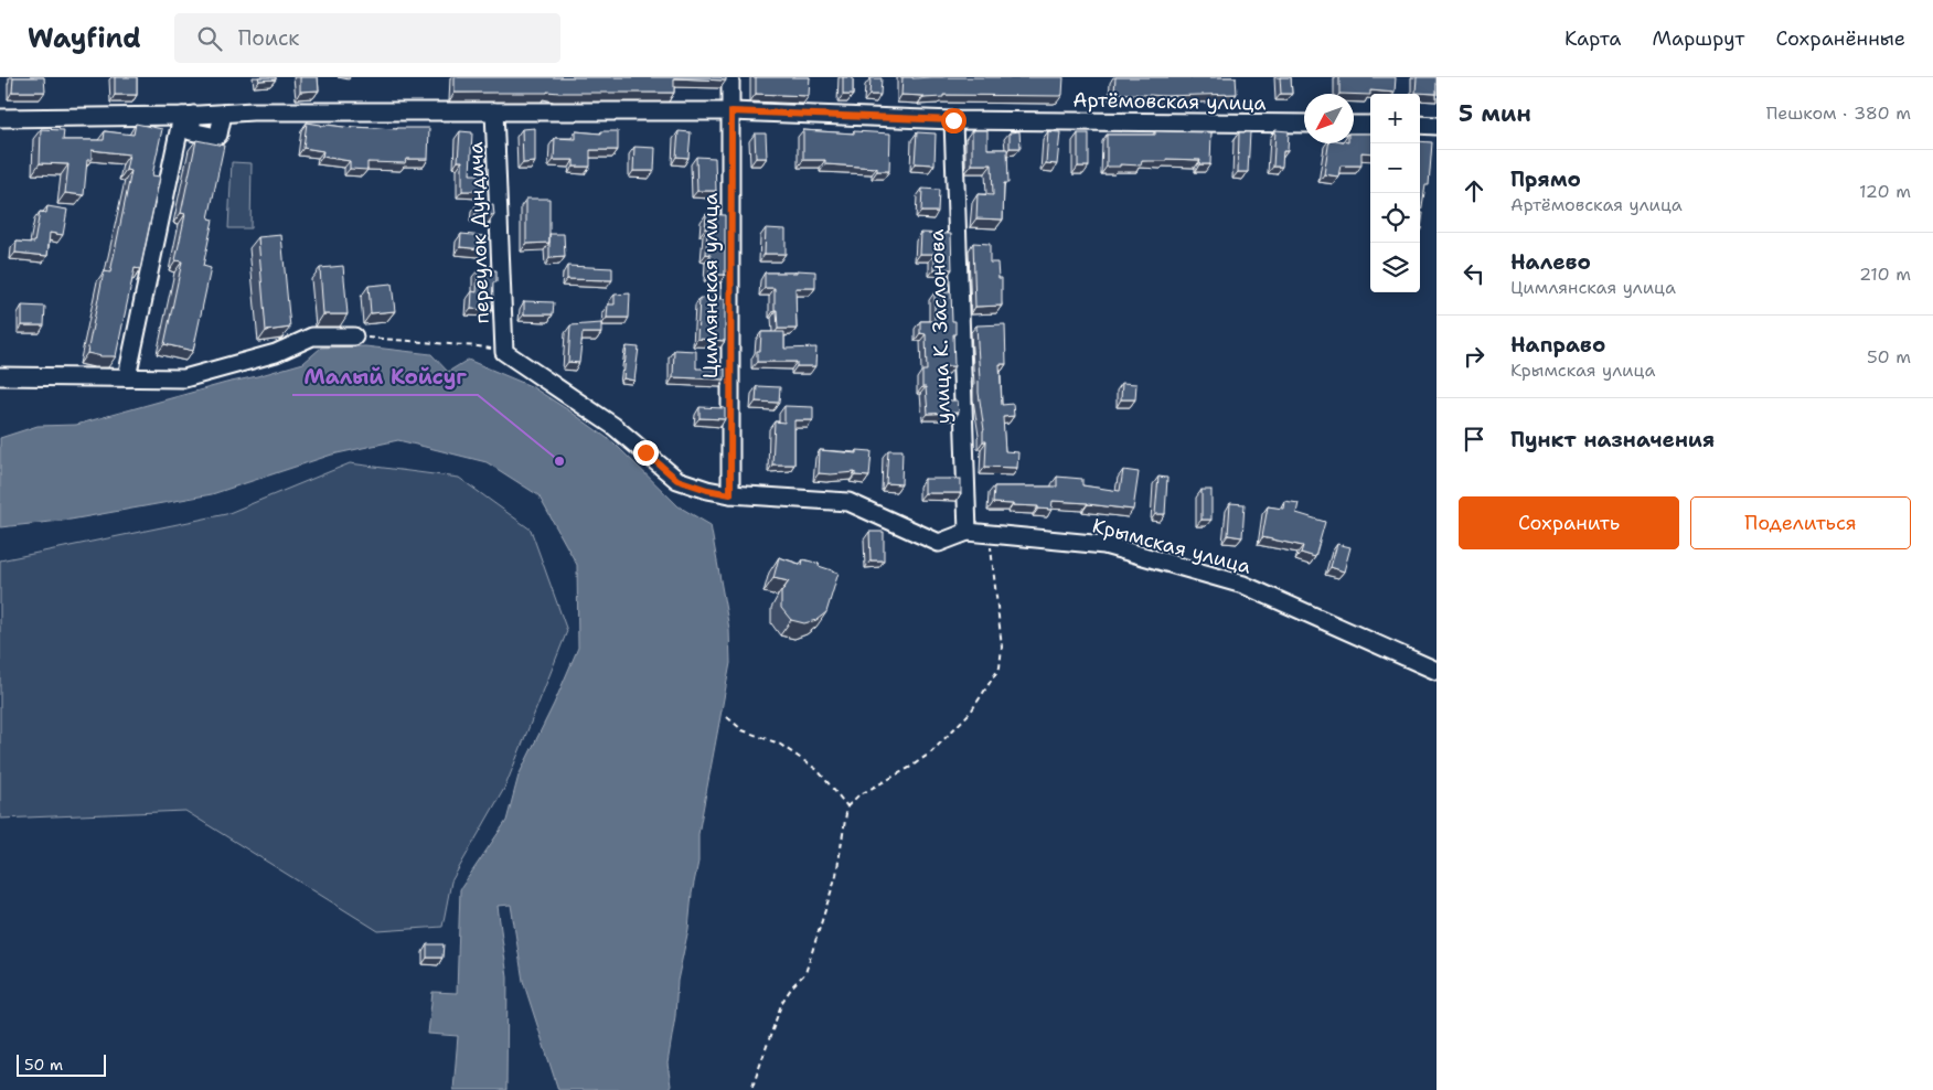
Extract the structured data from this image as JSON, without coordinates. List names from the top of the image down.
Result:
{
  "streets": {
    "street": [
      "Артёмовская улица",
      "переулок Дундича",
      "Цимлянская улица",
      "улица К. Заслонова",
      "Крымская улица"
    ]
  },
  "crossings": [
    ["Артёмовская улица", "переулок Дундича"],
    ["Артёмовская улица", "Цимлянская улица"],
    ["Артёмовская улица", "улица К. Заслонова"],
    ["переулок Дундича", "Крымская улица"],
    ["Цимлянская улица", "Крымская улица"],
    ["улица К. Заслонова", "Крымская улица"]
  ],
  "places": ["Малый Койсуг"],
  "scale_bar": "50 m",
  "north": "bottom left",
  "page": {
    "header": "Wayfind",
    "search": "Поиск",
    "nav": ["Карта", "Маршрут", "Сохранённые"],
    "heading": ["5 мин", "Пешком · 380 m"],
    "map_buttons": ["+", "−"],
    "list": [
      ["Прямо", "Артёмовская улица", "120 m"],
      ["Налево", "Цимлянская улица", "210 m"],
      ["Направо", "Крымская улица", "50 m"],
      "Пункт назначения"
    ],
    "buttons": ["Сохранить", "Поделиться"],
    "scale": "50 m"
  }
}
